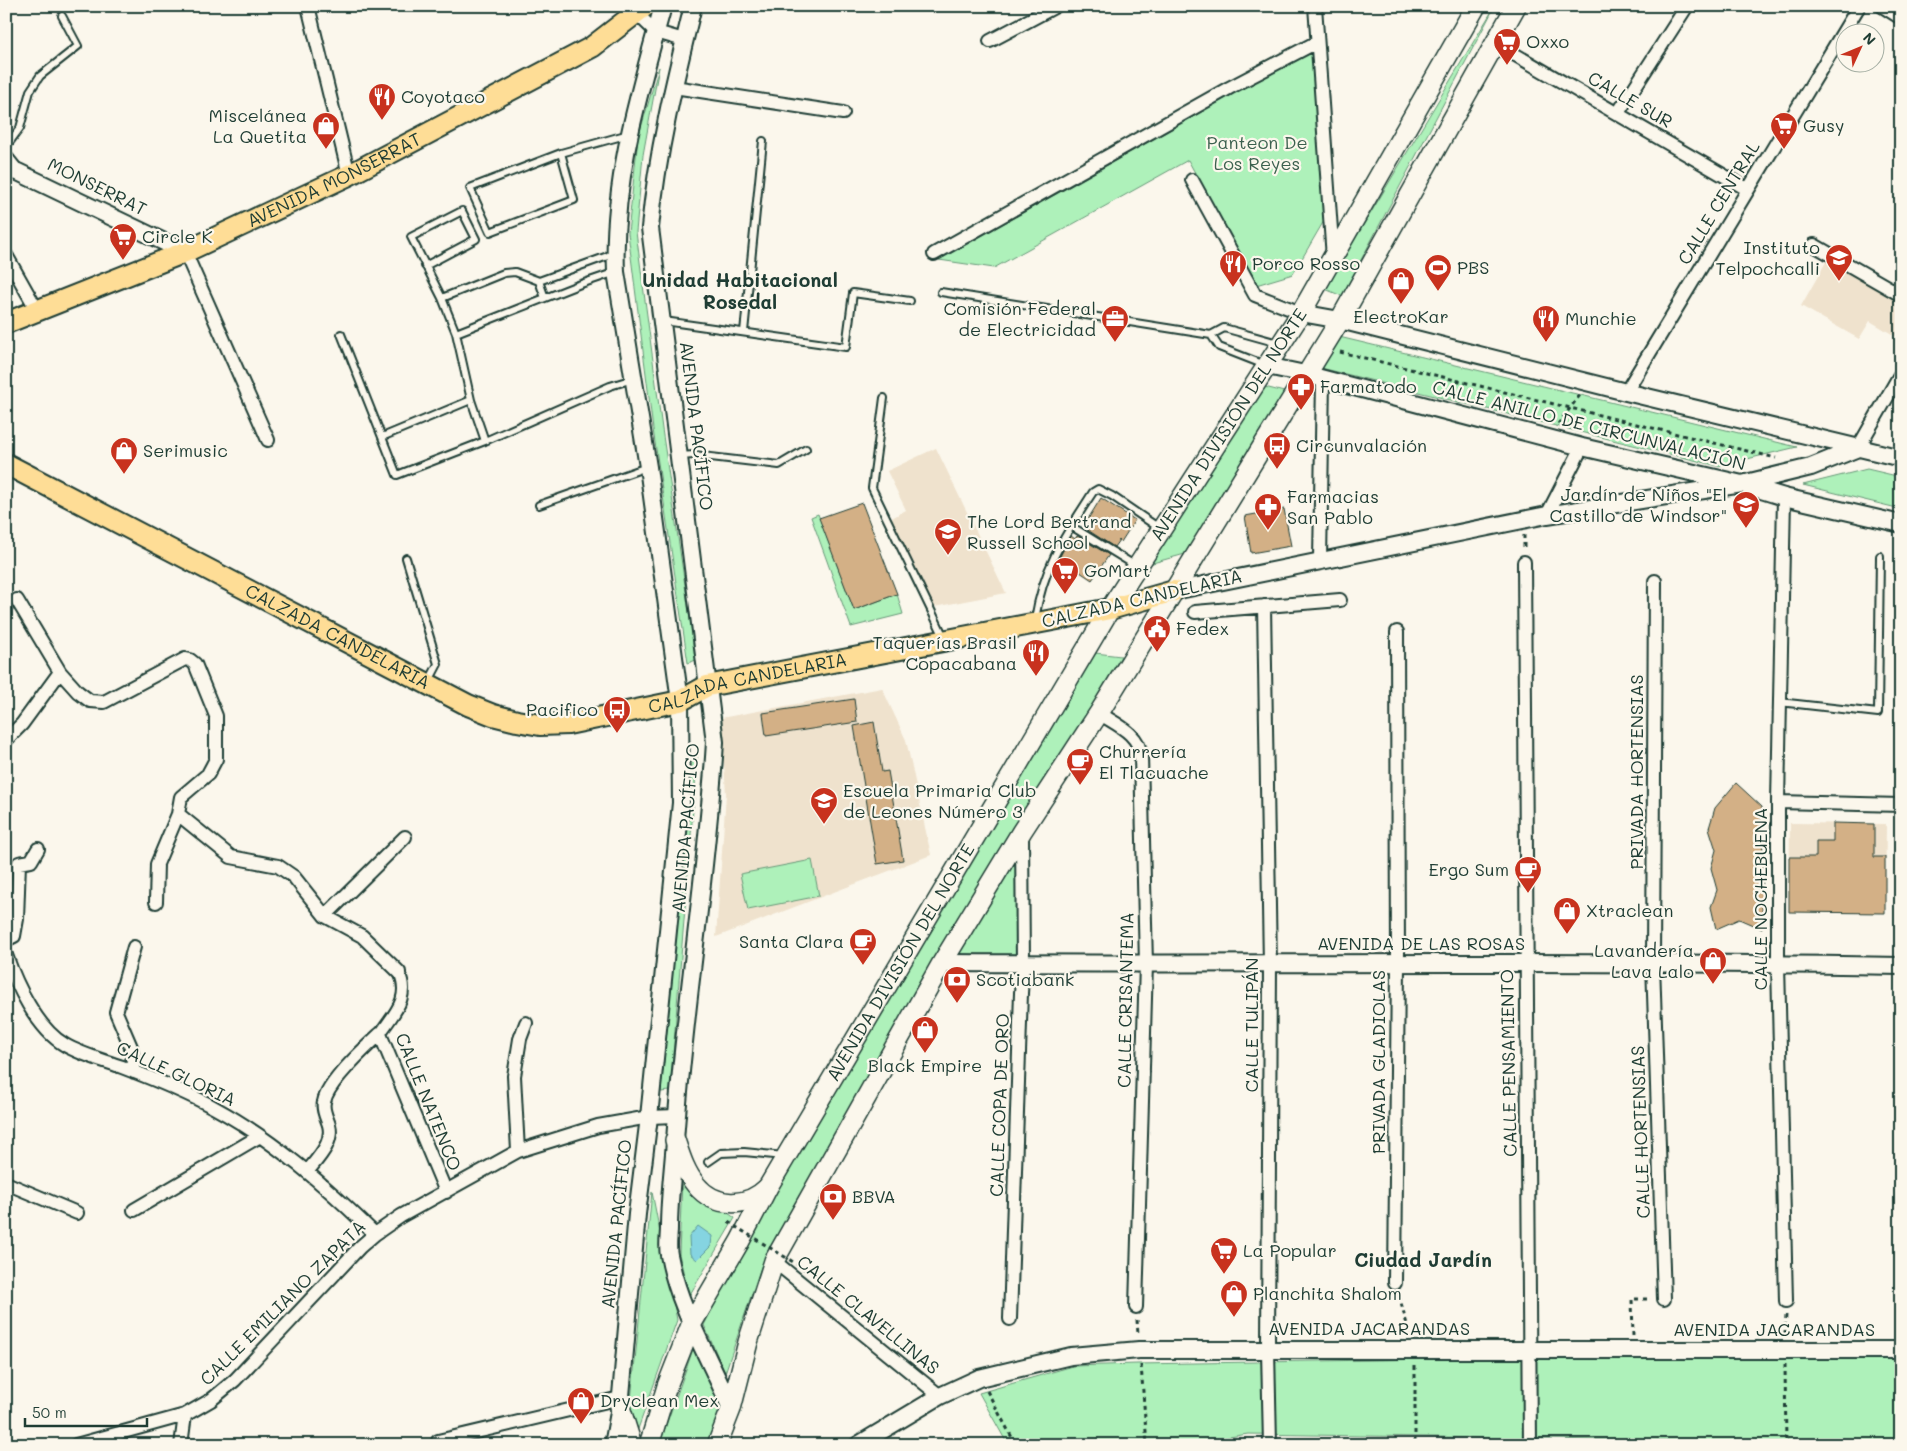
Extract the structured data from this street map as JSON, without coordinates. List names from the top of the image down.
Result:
{
  "streets": {
    "main road": ["AVENIDA MONSERRAT", "AVENIDA DIVISIÓN DEL NORTE", "CALZADA CANDELARIA"],
    "street": [
      "CALLE SUR",
      "MONSERRAT",
      "CALLE CENTRAL",
      "AVENIDA PACÍFICO",
      "CALLE ANILLO DE CIRCUNVALACIÓN",
      "PRIVADA HORTENSIAS",
      "CALLE NOCHEBUENA",
      "AVENIDA DE LAS ROSAS",
      "CALLE CRISANTEMA",
      "CALLE TULIPÁN",
      "PRIVADA GLADIOLAS",
      "CALLE PENSAMIENTO",
      "CALLE GLORIA",
      "CALLE NATENCO",
      "CALLE COPA DE ORO",
      "CALLE HORTENSIAS",
      "CALLE EMILIANO ZAPATA",
      "CALLE CLAVELLINAS",
      "AVENIDA JACARANDAS"
    ]
  },
  "crossings": [
    ["CALLE SUR", "CALLE CENTRAL"],
    ["CALLE SUR", "AVENIDA DIVISIÓN DEL NORTE"],
    ["AVENIDA MONSERRAT", "MONSERRAT"],
    ["AVENIDA DIVISIÓN DEL NORTE", "AVENIDA PACÍFICO"],
    ["AVENIDA DIVISIÓN DEL NORTE", "CALLE ANILLO DE CIRCUNVALACIÓN"],
    ["AVENIDA DIVISIÓN DEL NORTE", "CALZADA CANDELARIA"],
    ["AVENIDA DIVISIÓN DEL NORTE", "AVENIDA DE LAS ROSAS"],
    ["AVENIDA DIVISIÓN DEL NORTE", "CALLE CRISANTEMA"],
    ["AVENIDA DIVISIÓN DEL NORTE", "CALLE COPA DE ORO"],
    ["AVENIDA DIVISIÓN DEL NORTE", "CALLE CLAVELLINAS"],
    ["AVENIDA PACÍFICO", "CALZADA CANDELARIA"],
    ["AVENIDA PACÍFICO", "CALLE EMILIANO ZAPATA"],
    ["CALLE ANILLO DE CIRCUNVALACIÓN", "CALZADA CANDELARIA"],
    ["CALLE ANILLO DE CIRCUNVALACIÓN", "CALLE NOCHEBUENA"],
    ["PRIVADA HORTENSIAS", "AVENIDA DE LAS ROSAS"],
    ["PRIVADA HORTENSIAS", "CALLE HORTENSIAS"],
    ["CALLE NOCHEBUENA", "AVENIDA DE LAS ROSAS"],
    ["AVENIDA DE LAS ROSAS", "CALLE CRISANTEMA"],
    ["AVENIDA DE LAS ROSAS", "CALLE TULIPÁN"],
    ["AVENIDA DE LAS ROSAS", "PRIVADA GLADIOLAS"],
    ["AVENIDA DE LAS ROSAS", "CALLE PENSAMIENTO"],
    ["AVENIDA DE LAS ROSAS", "CALLE COPA DE ORO"],
    ["AVENIDA DE LAS ROSAS", "CALLE HORTENSIAS"],
    ["CALLE TULIPÁN", "AVENIDA JACARANDAS"],
    ["CALLE PENSAMIENTO", "AVENIDA JACARANDAS"],
    ["CALLE GLORIA", "CALLE EMILIANO ZAPATA"],
    ["CALLE NATENCO", "CALLE EMILIANO ZAPATA"],
    ["CALLE CLAVELLINAS", "AVENIDA JACARANDAS"]
  ],
  "districts": ["Unidad Habitacional Rosedal", "Ciudad Jardín"],
  "parks": ["Panteon De Los Reyes"],
  "places": {
    "supermarket": [
      "Oxxo",
      "Gusy",
      "Circle K",
      "GoMart",
      "La Popular"
    ],
    "restaurant": [
      "Coyotaco",
      "Porco Rosso",
      "Munchie",
      "Taquerías Brasil Copacabana"
    ],
    "shop": [
      "Miscelánea La Quetita",
      "ElectroKar",
      "Serimusic",
      "Xtraclean",
      "Lavandería Lava Lalo",
      "Black Empire",
      "Planchita Shalom",
      "Dryclean Mex"
    ],
    "school or university": [
      "Instituto Telpochcalli",
      "Jardín de Niños \"El Castillo de Windsor\"",
      "The Lord Bertrand Russell School",
      "Escuela Primaria Club de Leones Número 3"
    ],
    "sports": ["PBS"],
    "office": ["Comisión Federal de Electricidad"],
    "pharmacy": ["Farmatodo", "Farmacias San Pablo"],
    "bus stop": ["Circunvalación", "Pacifico"],
    "public building": ["Fedex"],
    "cafe": ["Churrería El Tlacuache", "Ergo Sum", "Santa Clara"],
    "bank": ["Scotiabank", "BBVA"]
  },
  "scale_bar": "50 m",
  "north": "top right"
}
